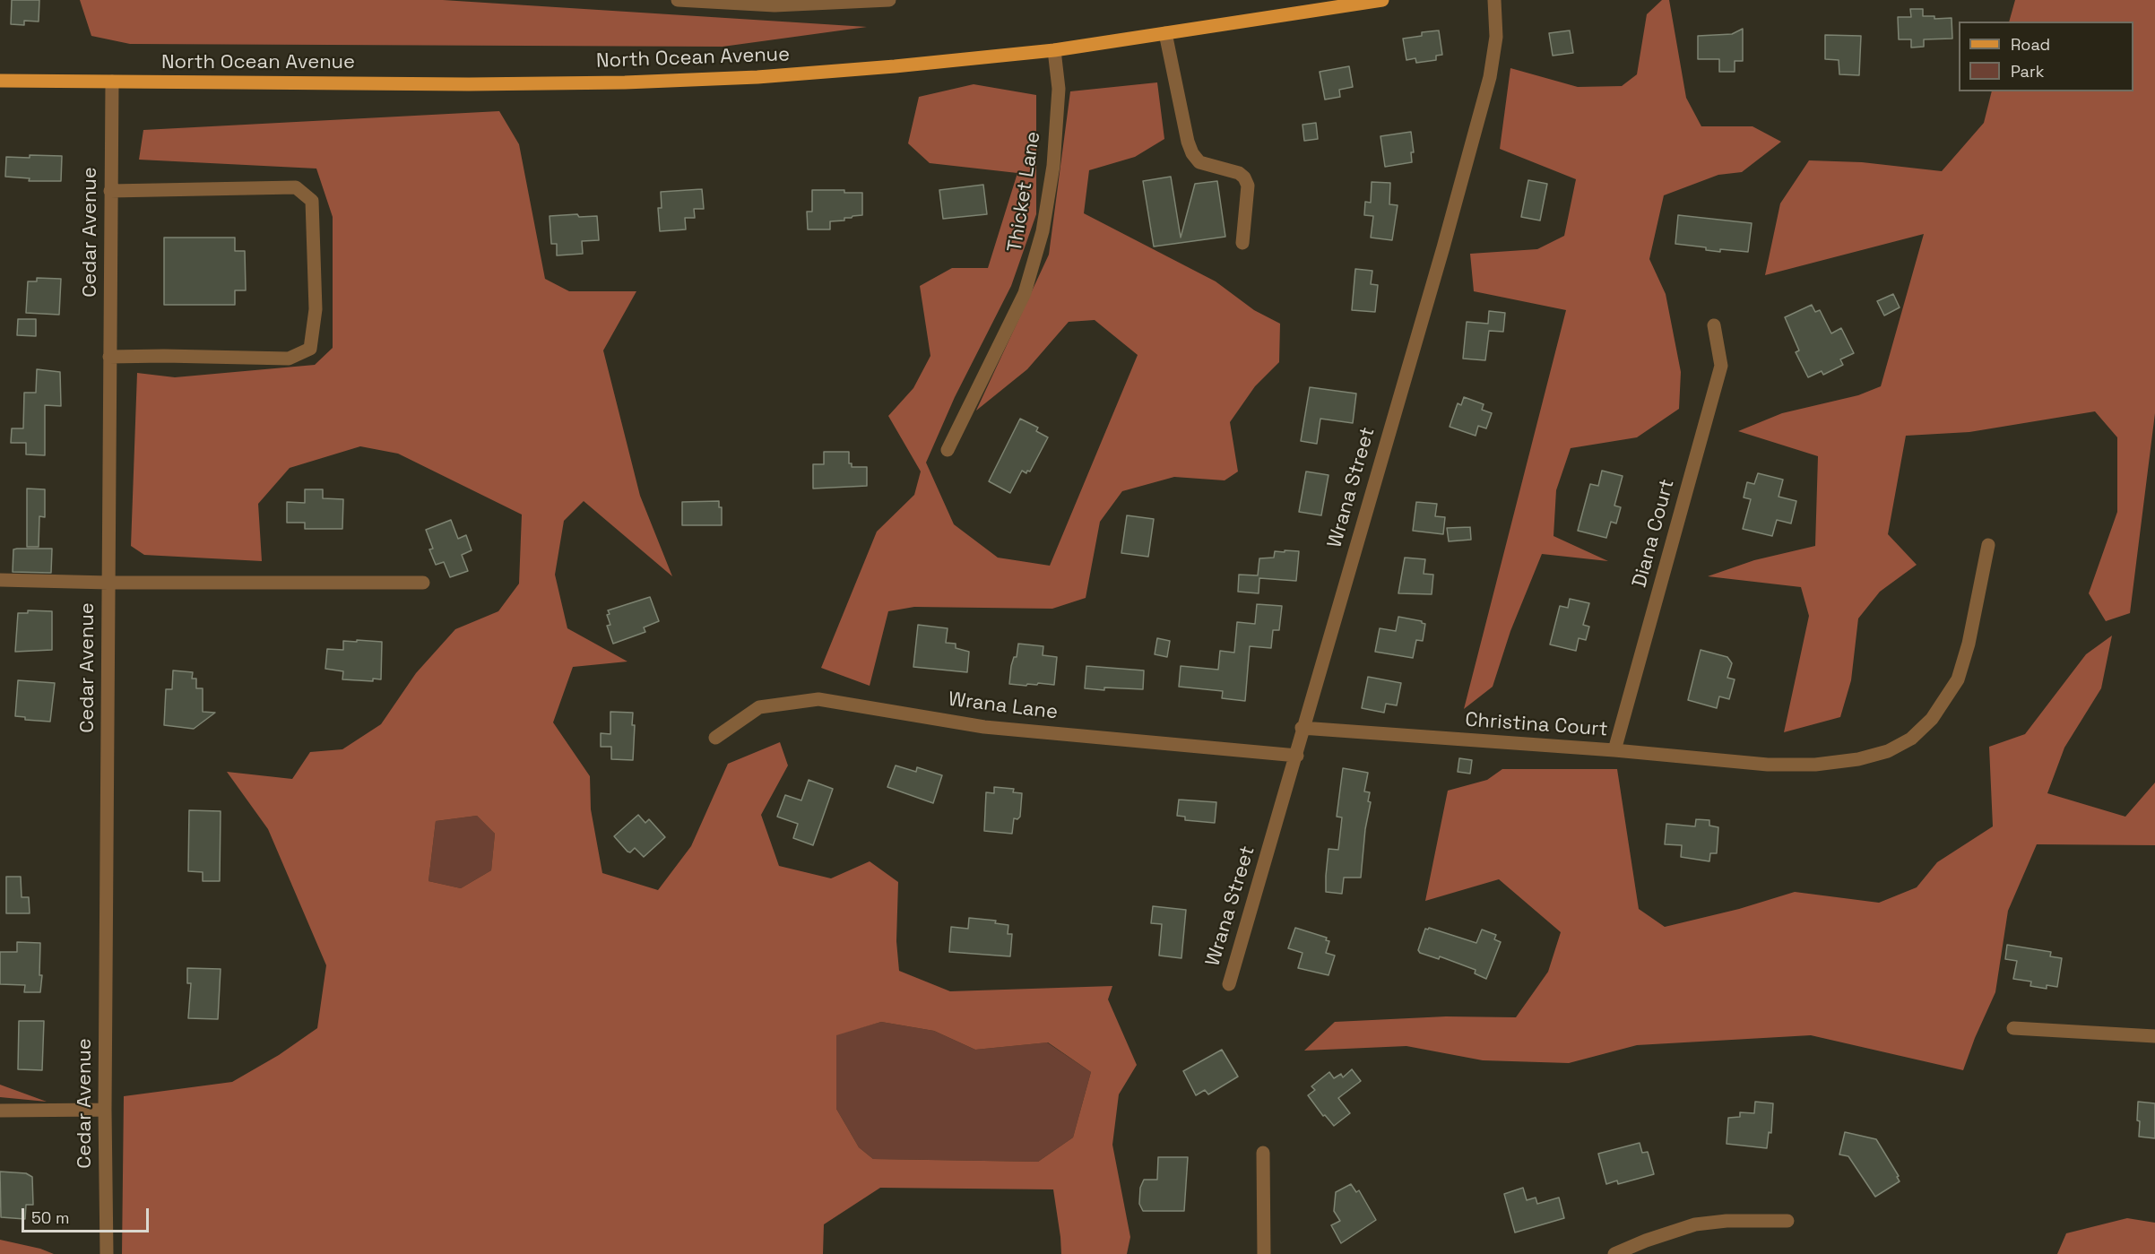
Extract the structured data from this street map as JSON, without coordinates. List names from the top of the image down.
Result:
{
  "streets": {
    "main road": ["North Ocean Avenue"],
    "street": [
      "Thicket Lane",
      "Cedar Avenue",
      "Wrana Street",
      "Diana Court",
      "Wrana Lane",
      "Christina Court"
    ]
  },
  "crossings": [
    ["North Ocean Avenue", "Thicket Lane"],
    ["North Ocean Avenue", "Cedar Avenue"],
    ["Wrana Street", "Wrana Lane"],
    ["Wrana Street", "Christina Court"],
    ["Diana Court", "Christina Court"]
  ],
  "legend": ["Road", "Park"],
  "scale_bar": "50 m"
}
